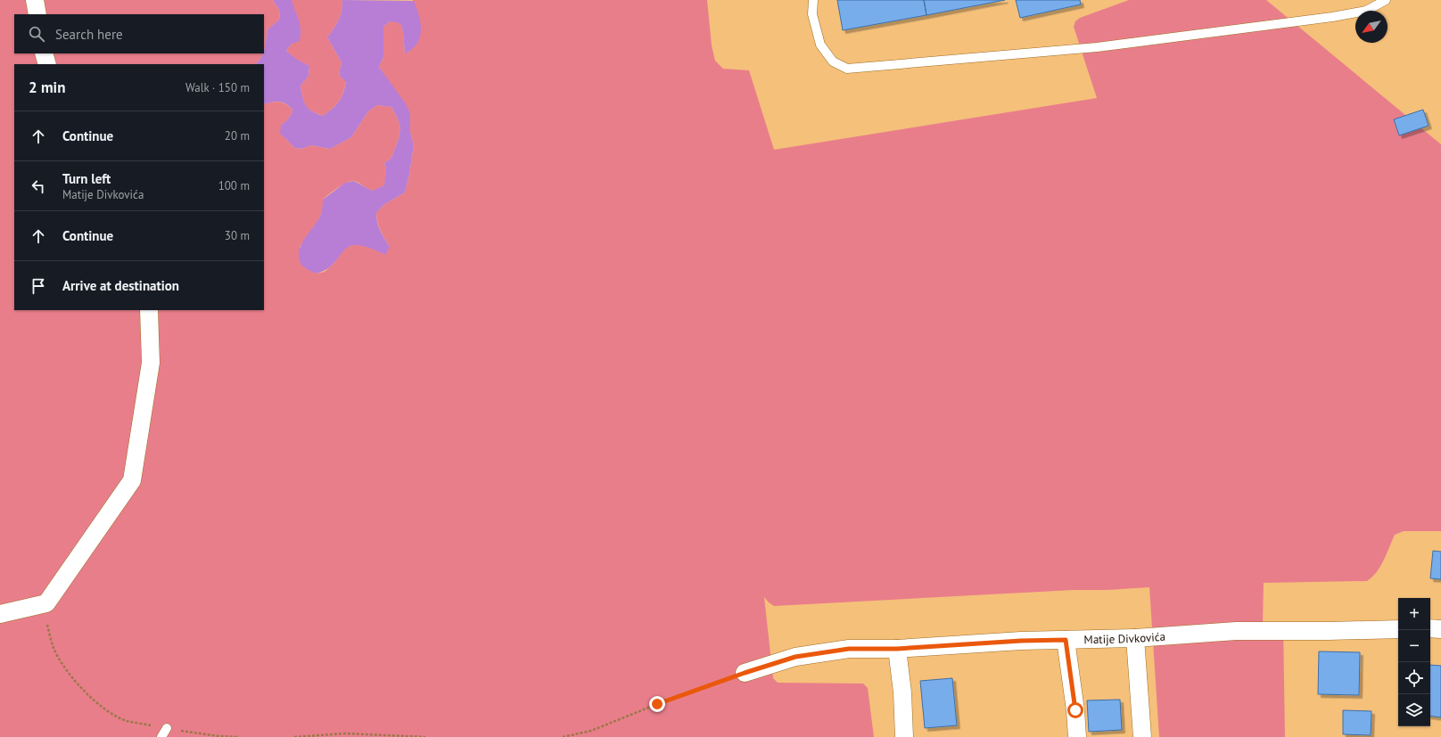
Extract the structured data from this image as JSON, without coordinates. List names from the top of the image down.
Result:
{
  "streets": {
    "street": ["Matije Divkovića"]
  },
  "north": "bottom left",
  "page": {
    "search": "Search here",
    "heading": ["2 min", "Walk · 150 m"],
    "list": [
      ["Continue", "20 m"],
      ["Turn left", "Matije Divkovića", "100 m"],
      ["Continue", "30 m"],
      "Arrive at destination"
    ],
    "map_buttons": ["+", "−"]
  }
}
